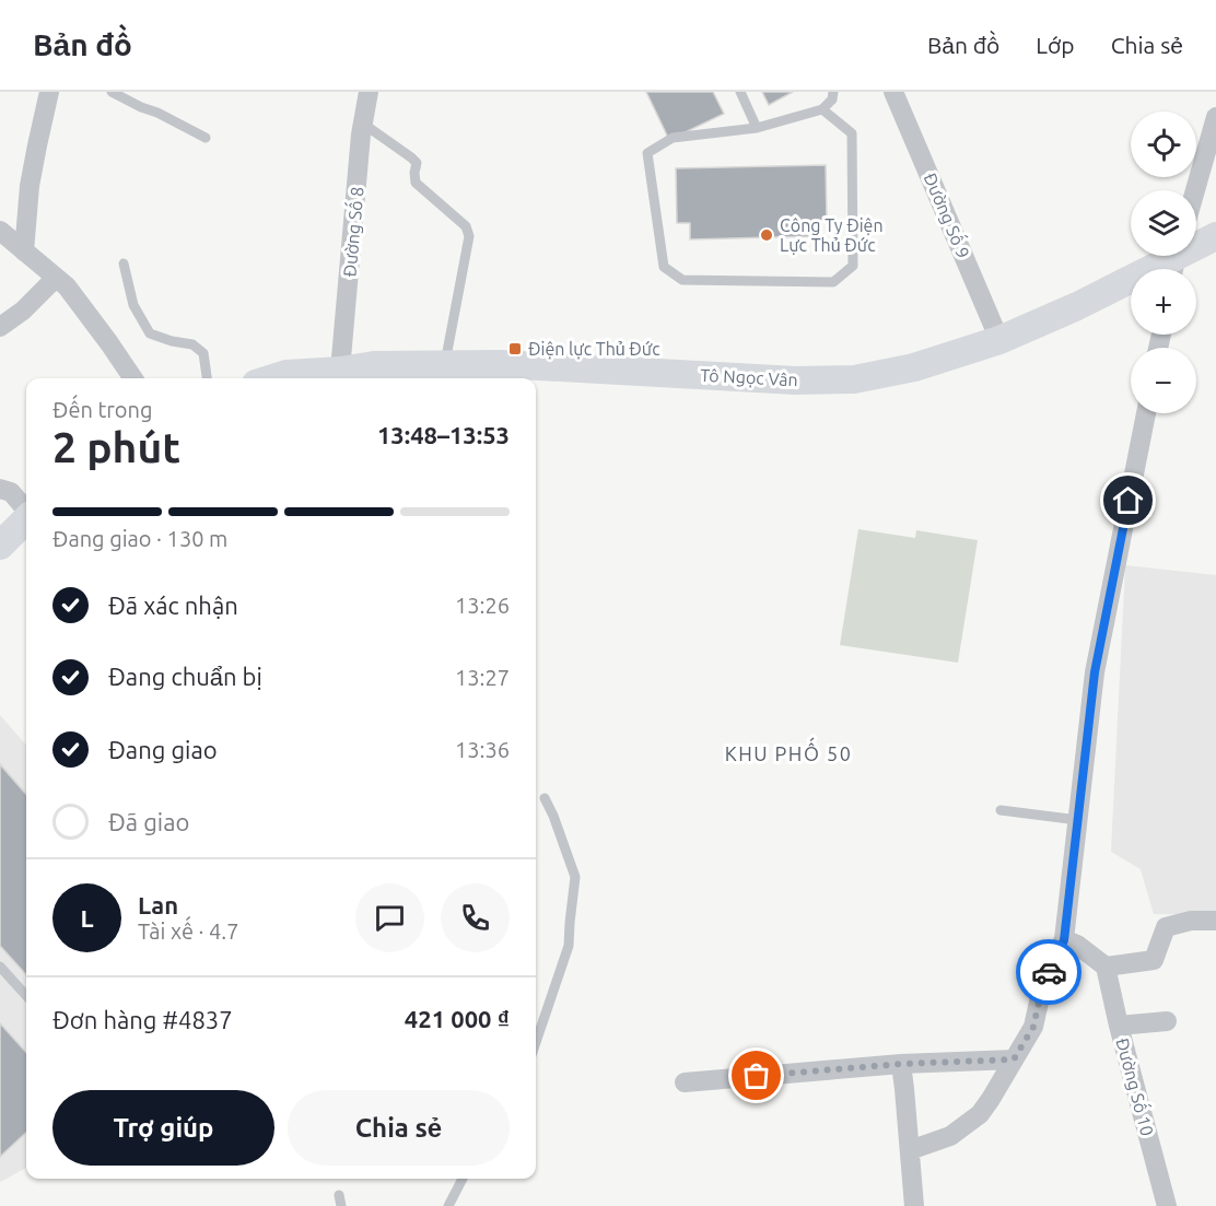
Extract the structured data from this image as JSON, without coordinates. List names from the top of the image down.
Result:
{
  "streets": {
    "main road": ["Tô Ngọc Vân"],
    "street": ["Đường Số 9", "Đường Số 8", "Đường Số 10"]
  },
  "crossings": [
    ["Đường Số 9", "Tô Ngọc Vân"],
    ["Đường Số 8", "Tô Ngọc Vân"]
  ],
  "districts": ["KHU PHỐ 50"],
  "places": {
    "other": ["Công Ty Điện Lực Thủ Đức"],
    "transit": ["Điện lực Thủ Đức"]
  },
  "page": {
    "header": "Bản đồ",
    "nav": ["Bản đồ", "Lớp", "Chia sẻ"],
    "map_buttons": ["+", "−"],
    "heading": ["2 phút", "Đến trong", "13:48–13:53"],
    "panel": [
      "Lan",
      "Tài xế · 4.7",
      "Đơn hàng #4837",
      "421 000 ₫"
    ],
    "bar": "Đang giao · 130 m",
    "list": [
      ["Đã xác nhận", "13:26"],
      ["Đang chuẩn bị", "13:27"],
      ["Đang giao", "13:36"],
      "Đã giao"
    ],
    "round": "L",
    "buttons": ["Trợ giúp", "Chia sẻ"]
  }
}
